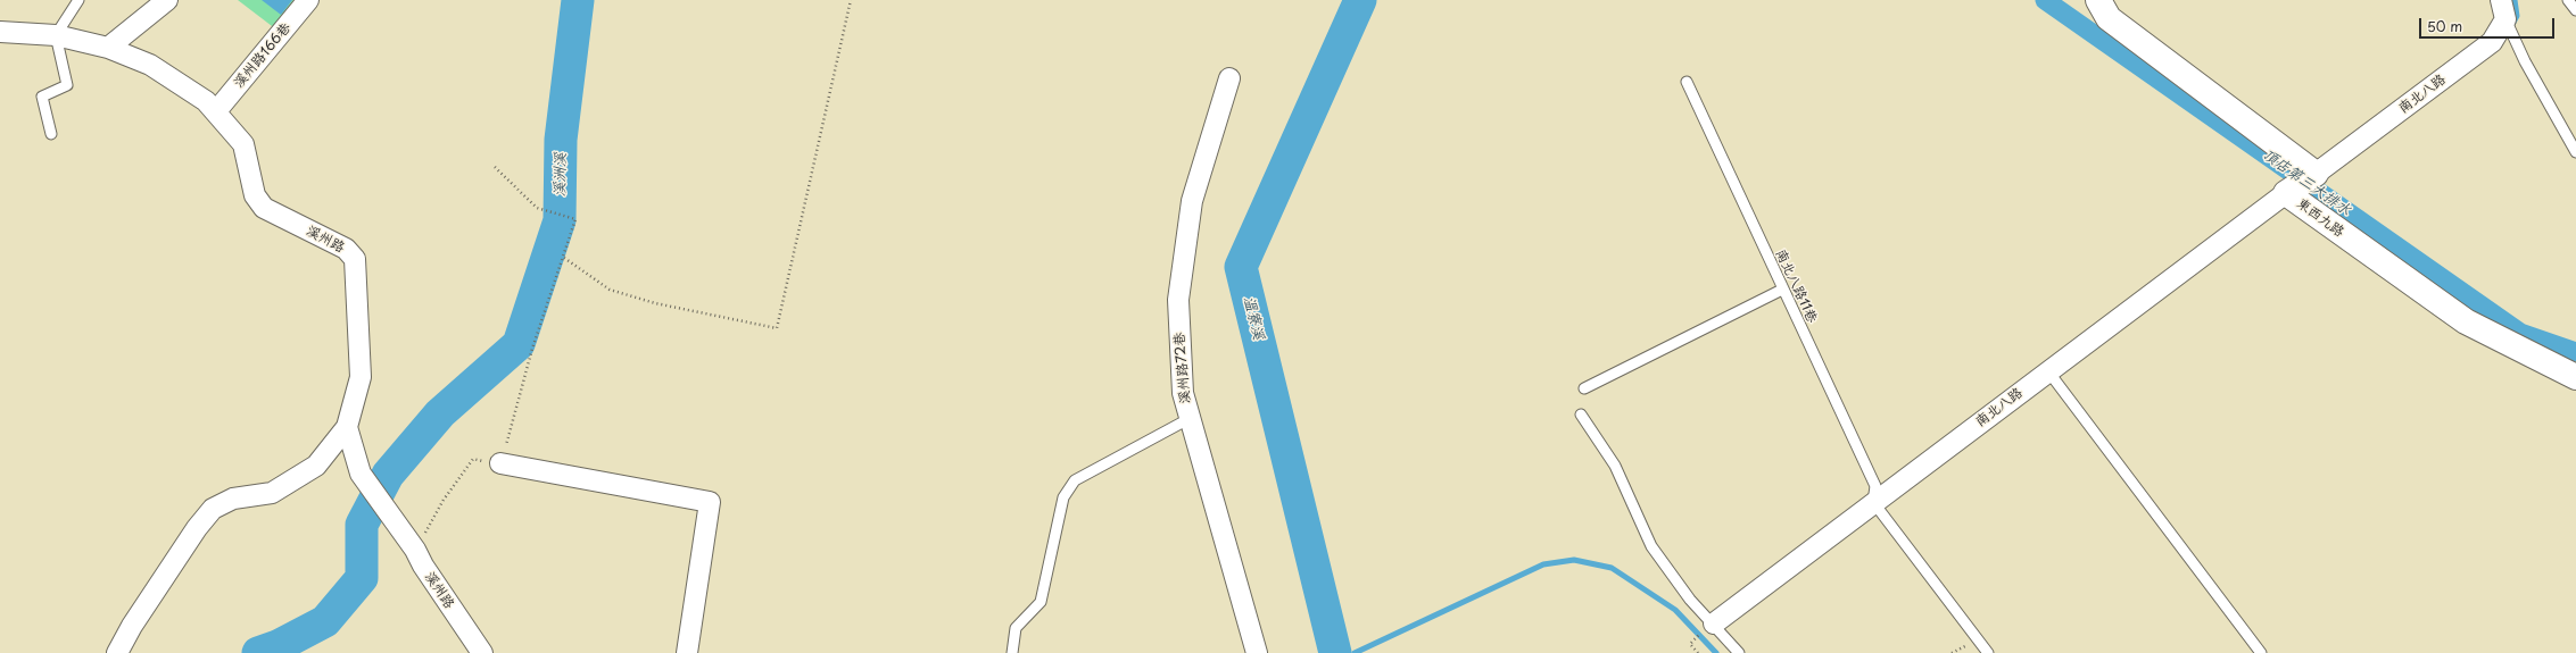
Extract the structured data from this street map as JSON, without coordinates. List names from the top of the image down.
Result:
{
  "streets": {
    "street": [
      "溪州路166巷",
      "南北八路",
      "東西九路",
      "溪州路",
      "溪州路72巷"
    ],
    "lane": ["南北八路11巷"]
  },
  "crossings": [
    ["溪州路166巷", "溪州路"],
    ["南北八路", "東西九路"],
    ["南北八路", "南北八路11巷"]
  ],
  "water": ["溪洲溪", "頂店第三大排水", "溫寮溪"],
  "scale_bar": "50 m"
}
